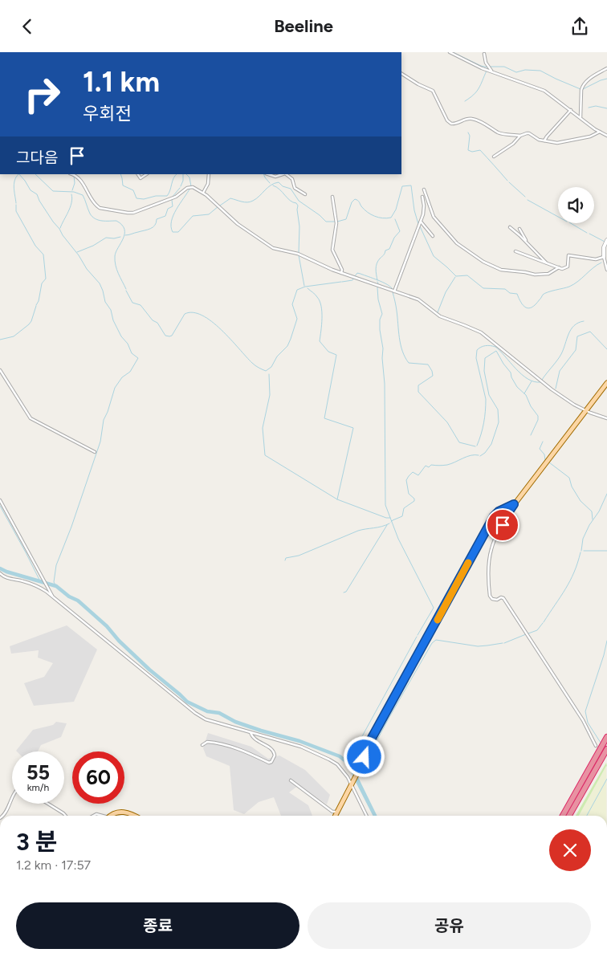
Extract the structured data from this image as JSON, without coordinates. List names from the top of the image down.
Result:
{
  "page": {
    "header": "Beeline",
    "turn": ["1.1 km", "우회전"],
    "then": "그다음",
    "speed": "55 km/h",
    "limit": "60",
    "heading": ["3 분", "1.2 km · 17:57"],
    "buttons": ["종료", "공유"]
  }
}
